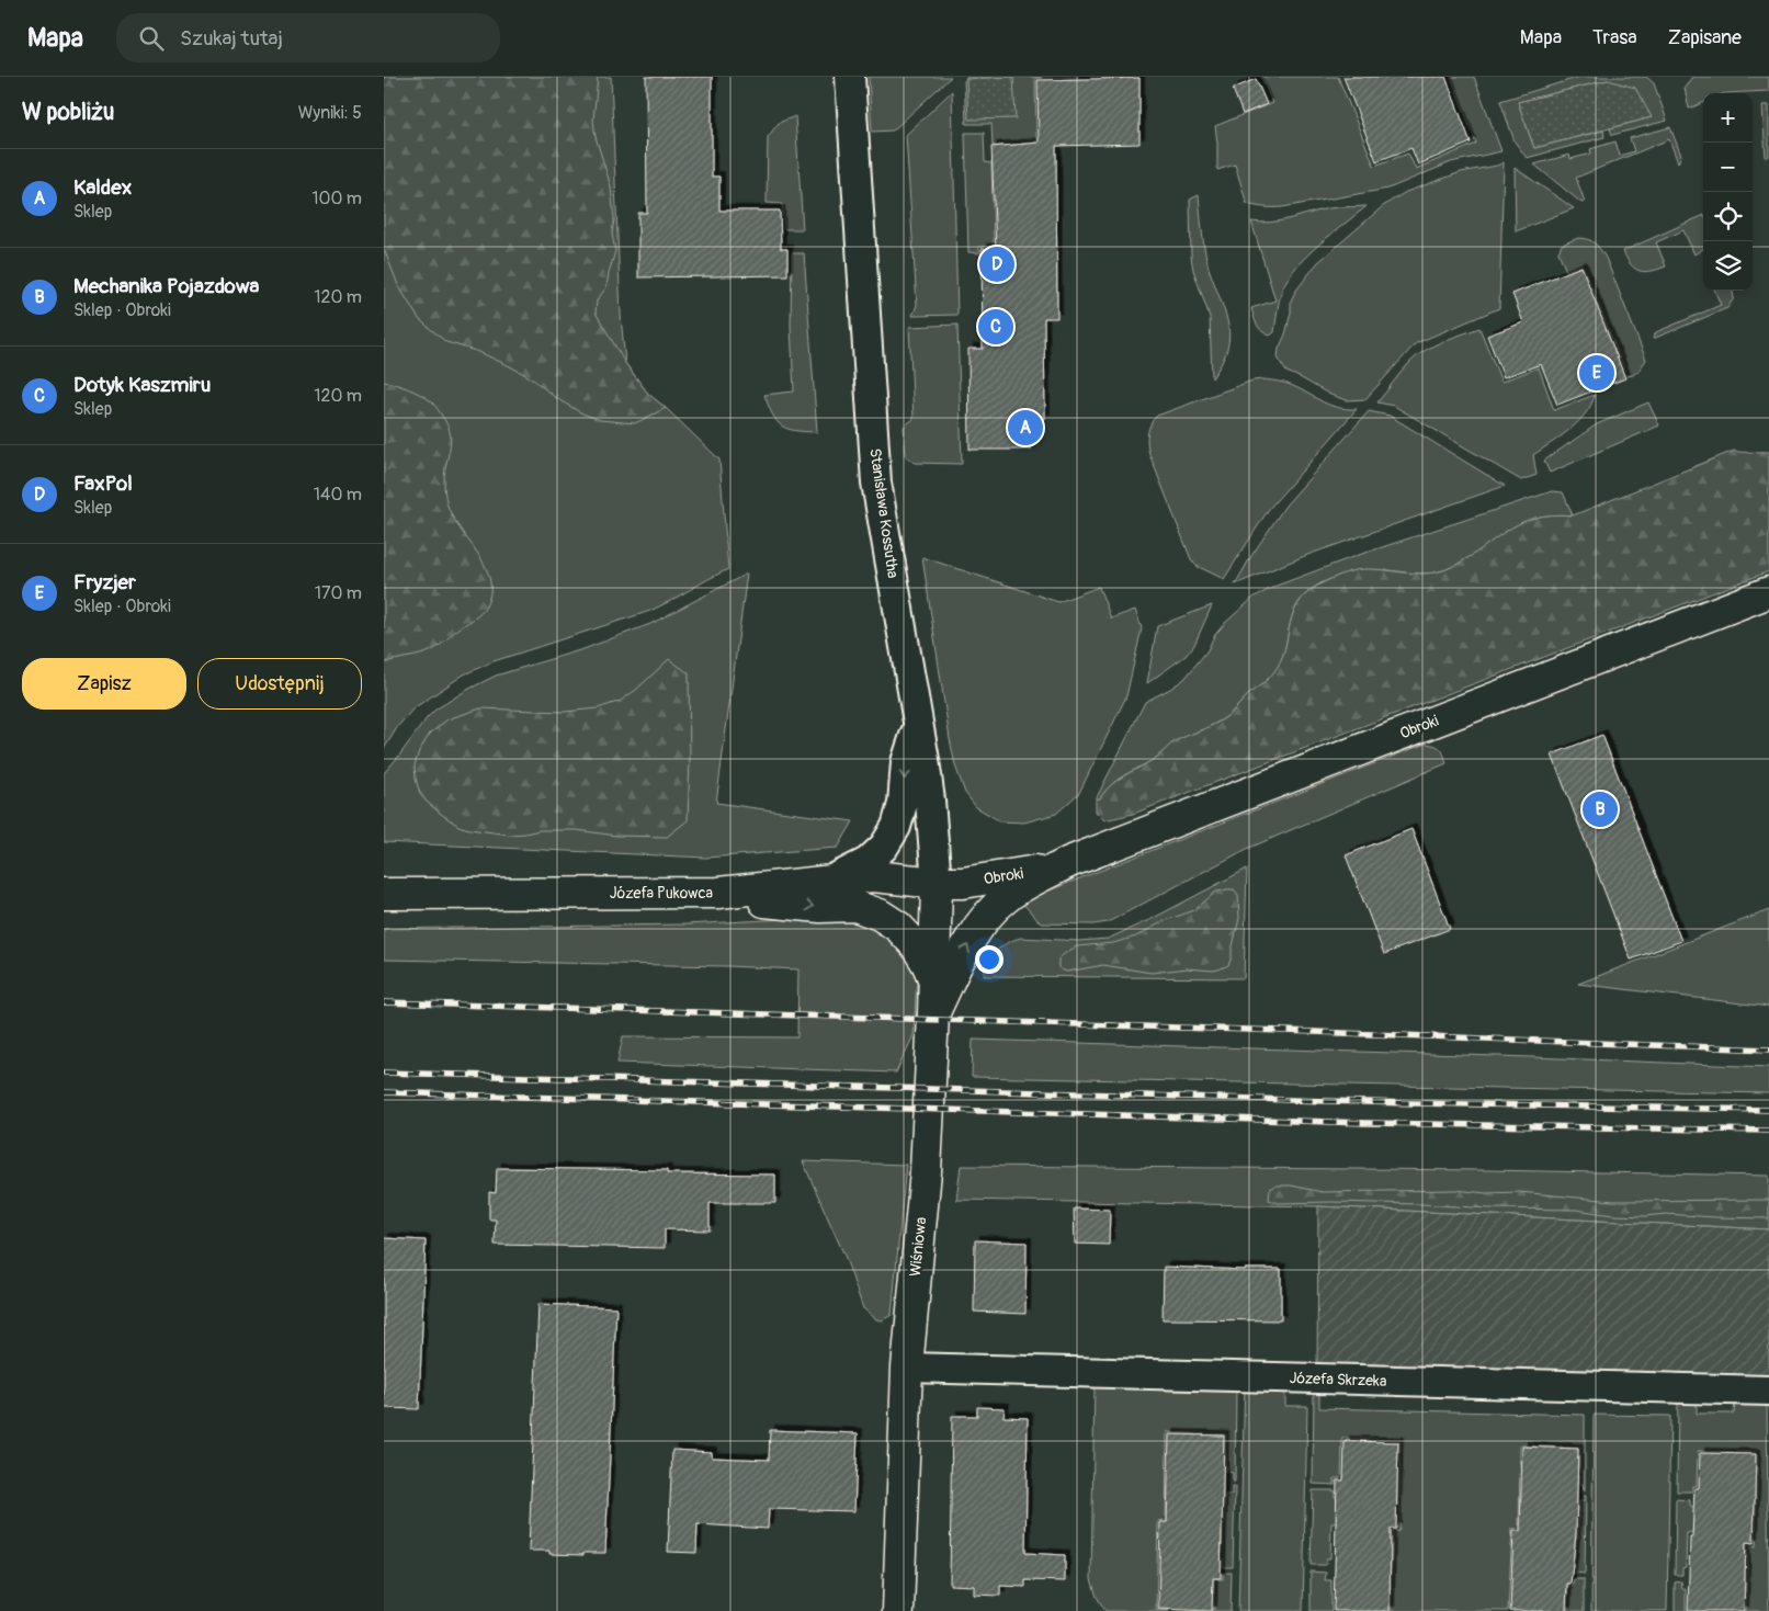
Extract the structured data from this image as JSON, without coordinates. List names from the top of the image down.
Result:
{
  "streets": {
    "street": [
      "Stanisława Kossutha",
      "Obroki",
      "Józefa Pukowca",
      "Wiśniowa",
      "Józefa Skrzeka"
    ]
  },
  "crossings": [
    ["Stanisława Kossutha", "Obroki"],
    ["Stanisława Kossutha", "Józefa Pukowca"],
    ["Stanisława Kossutha", "Wiśniowa"],
    ["Obroki", "Józefa Pukowca"],
    ["Obroki", "Wiśniowa"],
    ["Józefa Pukowca", "Wiśniowa"],
    ["Wiśniowa", "Józefa Skrzeka"]
  ],
  "page": {
    "header": "Mapa",
    "search": "Szukaj tutaj",
    "nav": ["Mapa", "Trasa", "Zapisane"],
    "heading": ["W pobliżu", "Wyniki: 5"],
    "map_buttons": ["+", "−"],
    "list": [
      {
        "mark": "A",
        "name": "Kaldex",
        "note": "Sklep",
        "value": "100 m"
      },
      {
        "mark": "B",
        "name": "Mechanika Pojazdowa",
        "note": "Sklep · Obroki",
        "value": "120 m"
      },
      {
        "mark": "C",
        "name": "Dotyk Kaszmiru",
        "note": "Sklep",
        "value": "120 m"
      },
      {
        "mark": "D",
        "name": "FaxPol",
        "note": "Sklep",
        "value": "140 m"
      },
      {
        "mark": "E",
        "name": "Fryzjer",
        "note": "Sklep · Obroki",
        "value": "170 m"
      }
    ],
    "pins": [
      "D",
      "C",
      "E",
      "A",
      "B"
    ],
    "buttons": ["Zapisz", "Udostępnij"]
  }
}
